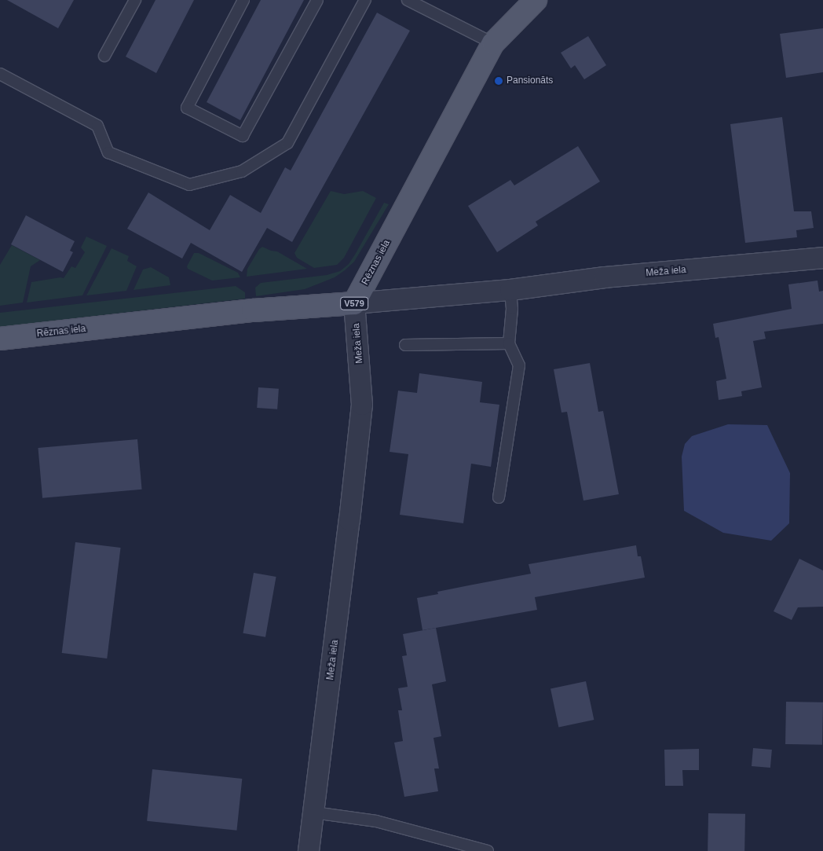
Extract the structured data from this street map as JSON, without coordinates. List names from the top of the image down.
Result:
{
  "streets": {
    "main road": ["Rēznas iela", "V579"],
    "street": ["Meža iela"]
  },
  "crossings": [
    ["Rēznas iela", "Meža iela"]
  ],
  "places": ["Pansionāts"]
}
